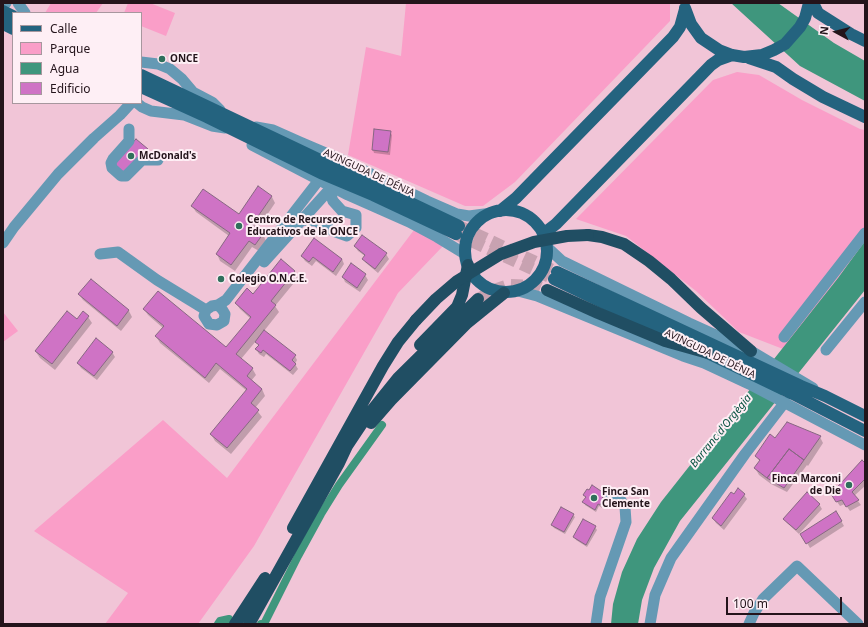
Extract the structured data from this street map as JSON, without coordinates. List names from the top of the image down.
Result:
{
  "streets": {
    "main road": ["AVINGUDA DE DÉNIA"]
  },
  "water": ["Barranc d'Orgègia"],
  "places": [
    "ONCE",
    "McDonald's",
    "Centro de Recursos Educativos de la ONCE",
    "Colegio O.N.C.E.",
    "Finca Marconi de Die",
    "Finca San Clemente"
  ],
  "legend": [
    "Calle",
    "Parque",
    "Agua",
    "Edificio"
  ],
  "scale_bar": "100 m",
  "north": "left"
}
